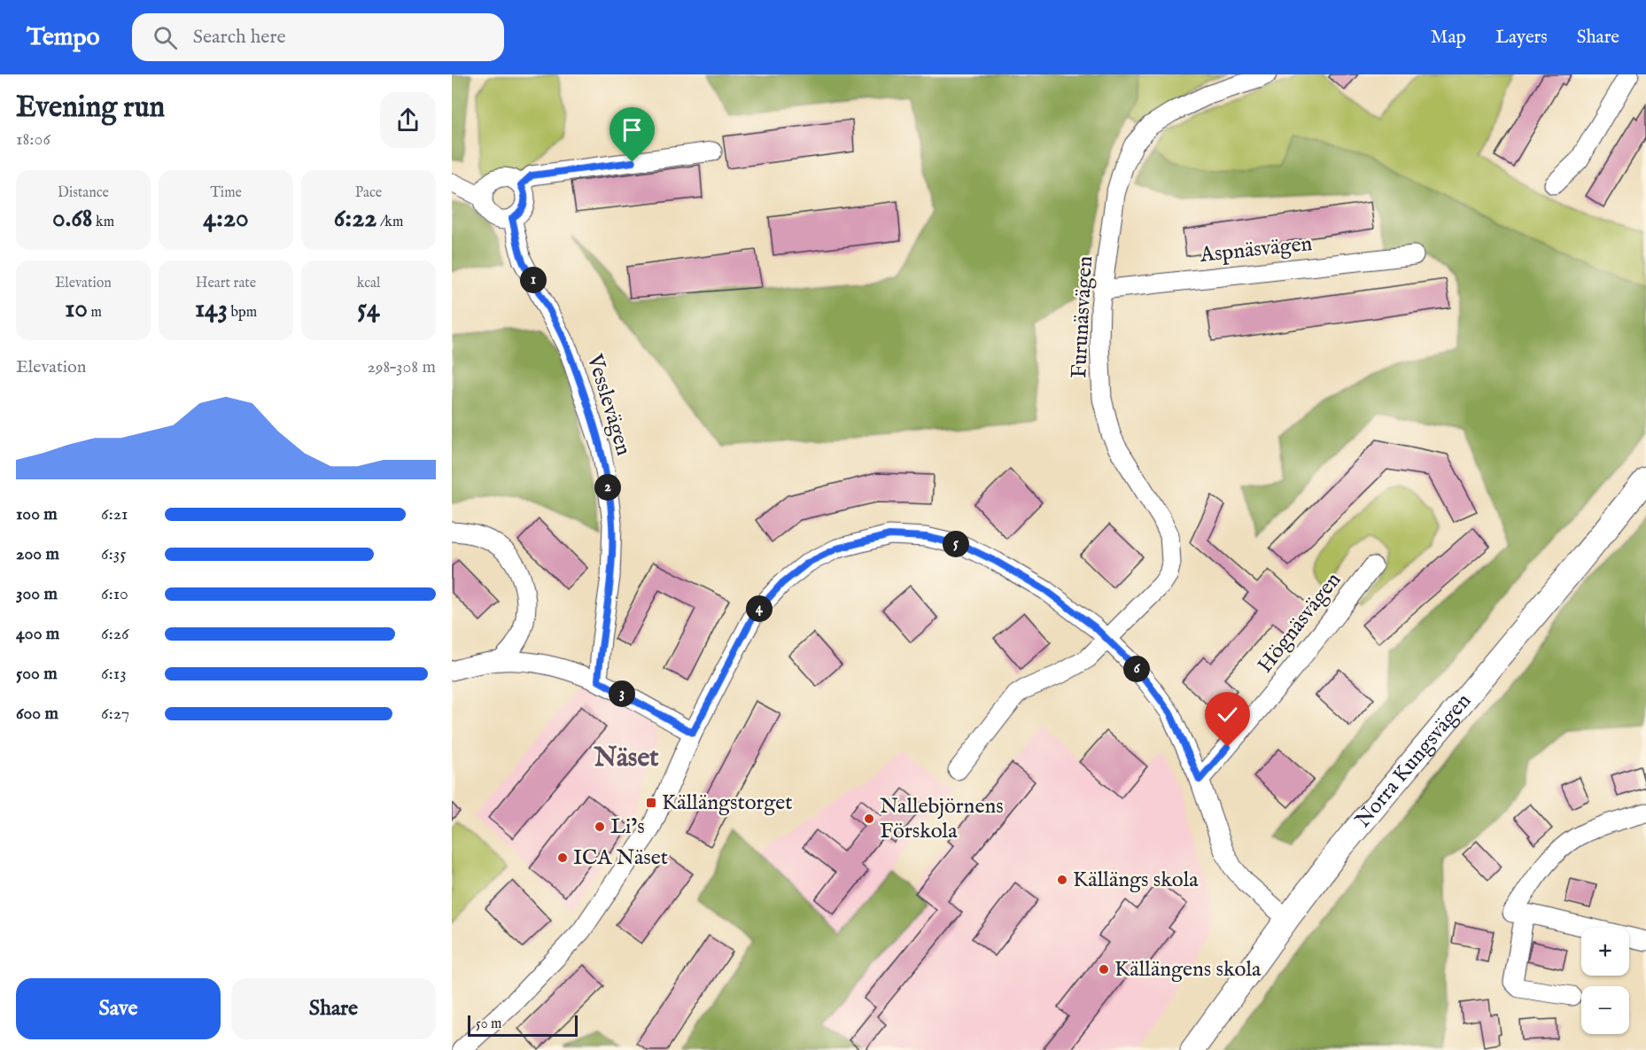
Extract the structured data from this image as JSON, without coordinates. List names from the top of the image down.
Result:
{
  "streets": {
    "main road": ["Norra Kungsvägen"],
    "street": [
      "Aspnäsvägen",
      "Furunäsvägen",
      "Vesslevägen",
      "Högnäsvägen"
    ]
  },
  "crossings": [
    ["Aspnäsvägen", "Furunäsvägen"]
  ],
  "districts": ["Näset"],
  "places": {
    "transit": ["Källängstorget"],
    "other": [
      "Nallebjörnens Förskola",
      "Li’s",
      "ICA Näset",
      "Källängs skola",
      "Källängens skola"
    ]
  },
  "scale_bar": "50 m",
  "page": {
    "header": "Tempo",
    "search": "Search here",
    "nav": ["Map", "Layers", "Share"],
    "heading": ["Evening run", "18:06"],
    "stats": [
      ["Distance", "0.68 km"],
      ["Time", "4:20"],
      ["Pace", "6:22 /km"],
      ["Elevation", "10 m"],
      ["Heart rate", "143 bpm"],
      ["kcal", "54"]
    ],
    "pins": [
      "1",
      "2",
      "5",
      "4",
      "6",
      "3"
    ],
    "chart": ["Elevation", "298–308 m"],
    "list": [
      {
        "name": "100 m",
        "note": "6:21"
      },
      {
        "name": "200 m",
        "note": "6:35"
      },
      {
        "name": "300 m",
        "note": "6:10"
      },
      {
        "name": "400 m",
        "note": "6:26"
      },
      {
        "name": "500 m",
        "note": "6:13"
      },
      {
        "name": "600 m",
        "note": "6:27"
      }
    ],
    "map_buttons": ["+", "−"],
    "buttons": ["Save", "Share"],
    "scale": "50 m"
  }
}
